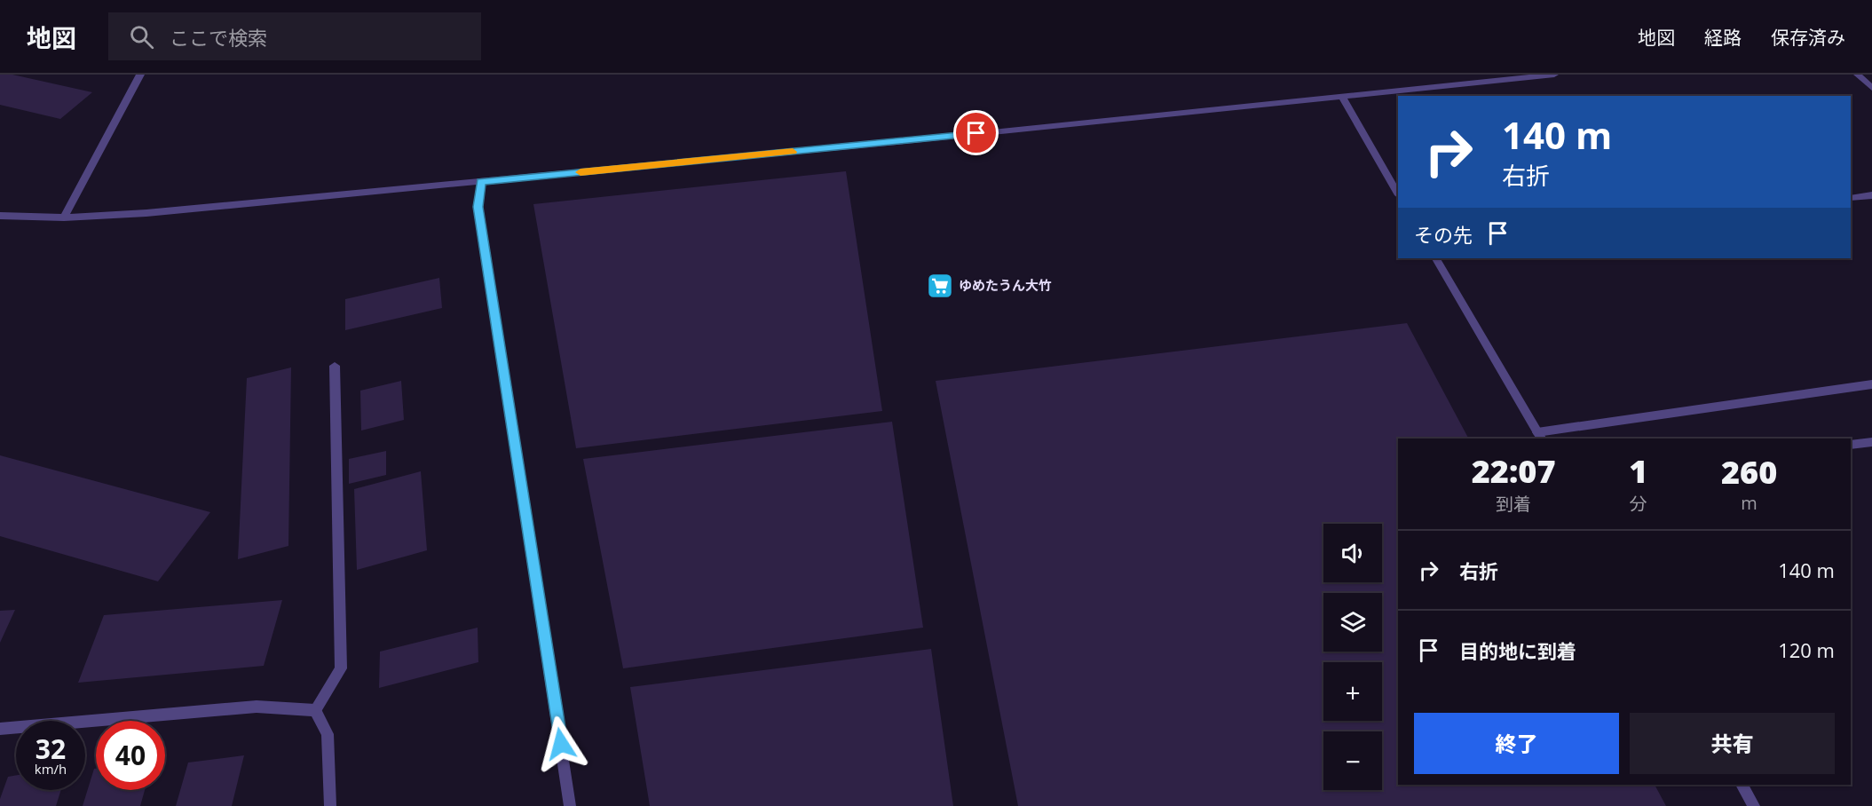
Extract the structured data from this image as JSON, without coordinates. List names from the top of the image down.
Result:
{
  "places": {
    "supermarket": ["ゆめたうん大竹"]
  },
  "page": {
    "header": "地図",
    "search": "ここで検索",
    "nav": ["地図", "経路", "保存済み"],
    "turn": ["140 m", "右折"],
    "then": "その先",
    "eta": [
      "22:07",
      "到着",
      "1",
      "分",
      "260",
      "m"
    ],
    "map_buttons": ["+", "−"],
    "list": [
      {
        "name": "右折",
        "value": "140 m"
      },
      {
        "name": "目的地に到着",
        "value": "120 m"
      }
    ],
    "buttons": ["終了", "共有"],
    "speed": "32 km/h",
    "limit": "40"
  }
}
